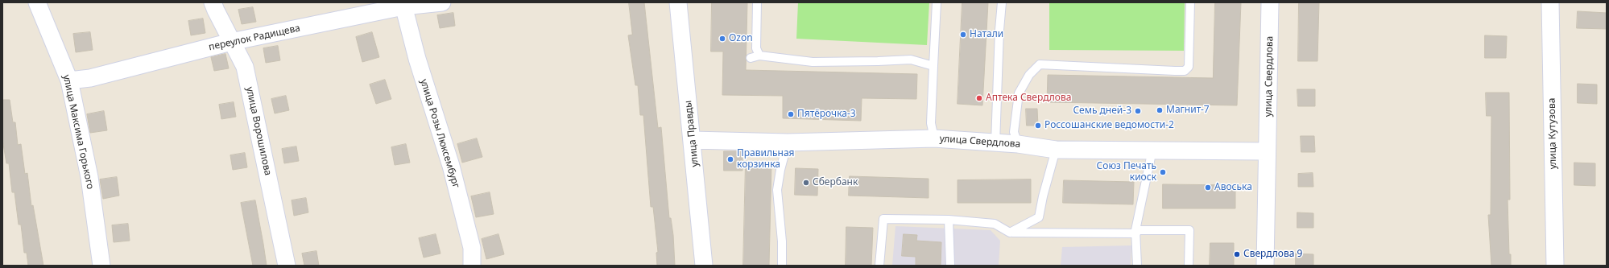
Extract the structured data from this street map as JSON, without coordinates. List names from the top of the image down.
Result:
{
  "streets": {
    "street": [
      "переулок Радищева",
      "улица Свердлова",
      "улица Ворошилова",
      "улица Максима Горького",
      "улица Розы Люксембург",
      "улица Правды",
      "улица Кутузова"
    ]
  },
  "crossings": [
    ["переулок Радищева", "улица Ворошилова"],
    ["переулок Радищева", "улица Максима Горького"],
    ["переулок Радищева", "улица Розы Люксембург"],
    ["улица Свердлова", "улица Правды"]
  ],
  "places": [
    "Натали",
    "Ozon",
    "Аптека Свердлова",
    "Магнит-7",
    "Семь дней-3",
    "Пятёрочка-3",
    "Россошанские ведомости-2",
    "Правильная корзинка",
    "Союз Печать киоск",
    "Сбербанк",
    "Авоська",
    "Свердлова 9"
  ]
}
